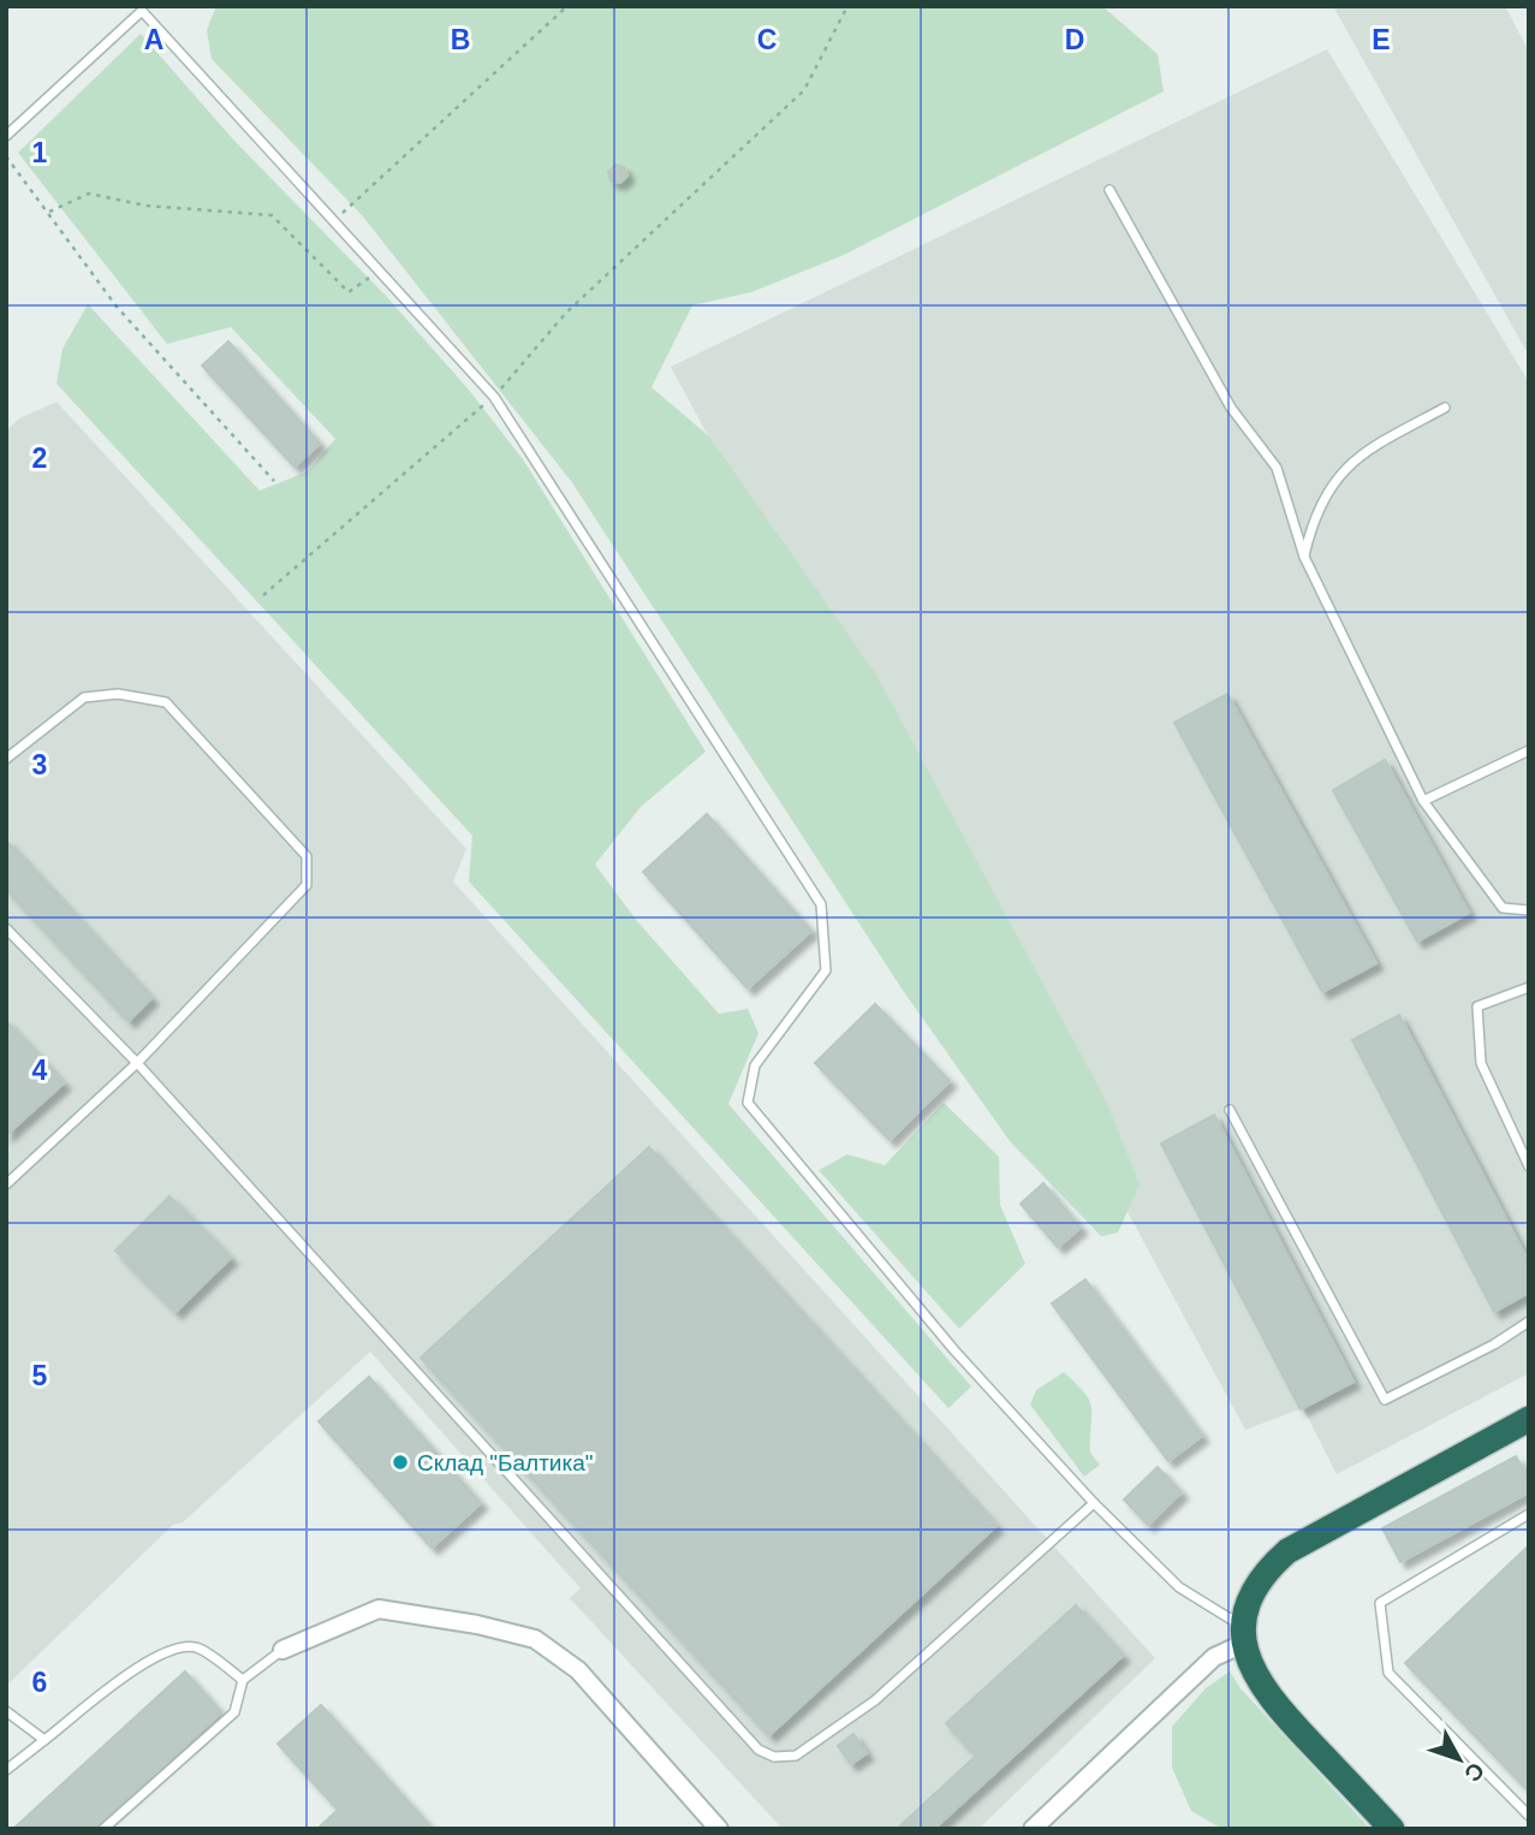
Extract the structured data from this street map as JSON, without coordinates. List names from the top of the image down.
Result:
{
  "places": ["Склад \"Балтика\""],
  "north": "bottom right",
  "grid": {
    "columns": [
      "A",
      "B",
      "C",
      "D",
      "E"
    ],
    "rows": [
      "1",
      "2",
      "3",
      "4",
      "5",
      "6"
    ]
  }
}
